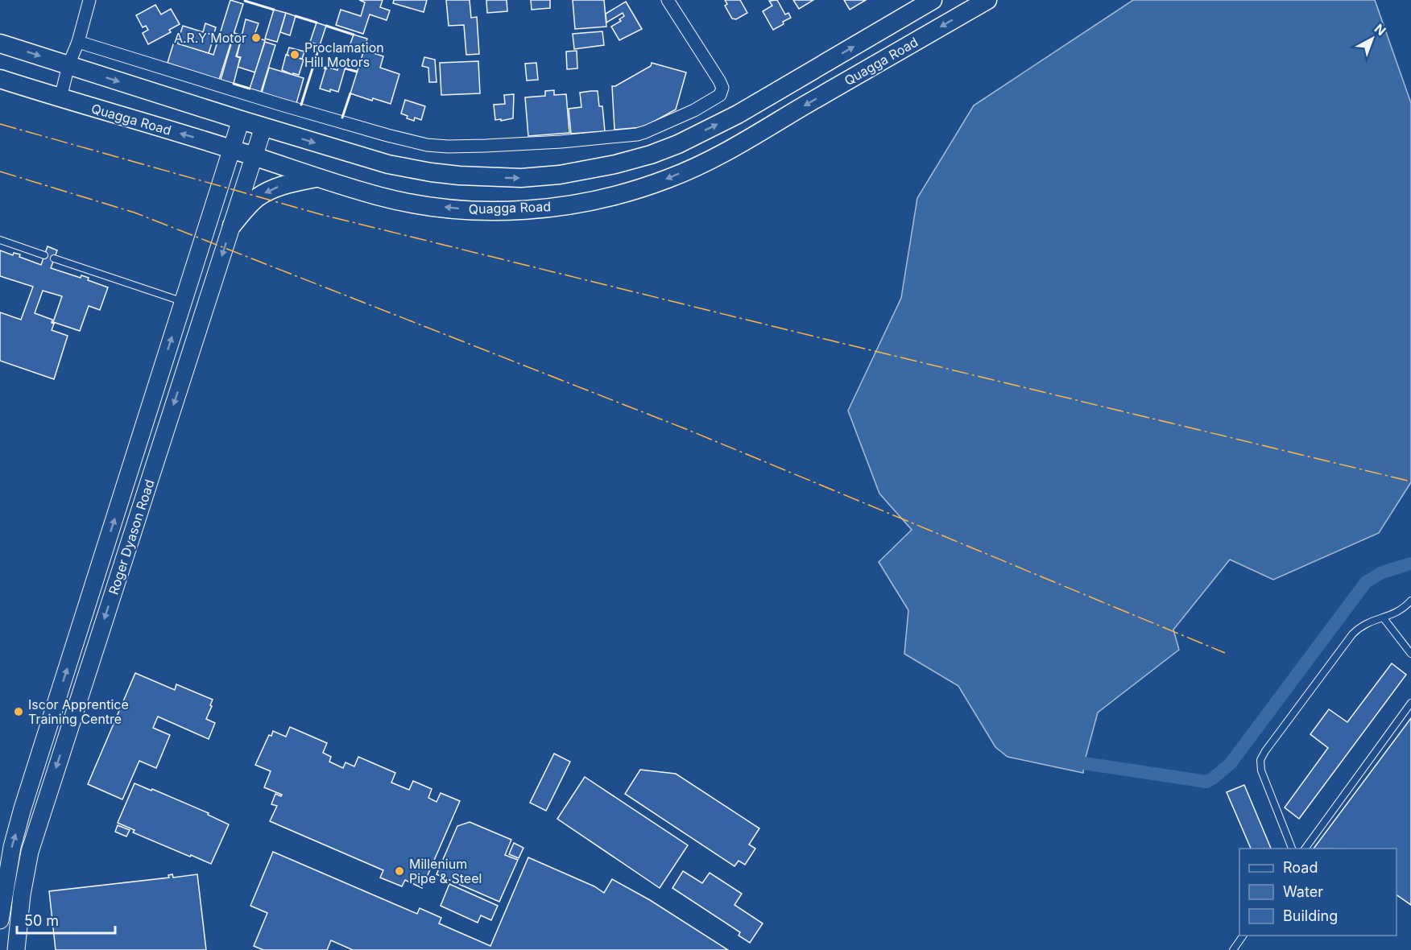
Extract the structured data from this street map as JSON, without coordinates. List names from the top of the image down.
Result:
{
  "streets": {
    "main road": ["Quagga Road", "Roger Dyason Road"]
  },
  "crossings": [
    ["Quagga Road", "Roger Dyason Road"]
  ],
  "places": [
    "A.R.Y Motor",
    "Proclamation Hill Motors",
    "Iscor Apprentice Training Centre",
    "Millenium Pipe & Steel"
  ],
  "legend": ["Road", "Water", "Building"],
  "scale_bar": "50 m",
  "north": "top right"
}
